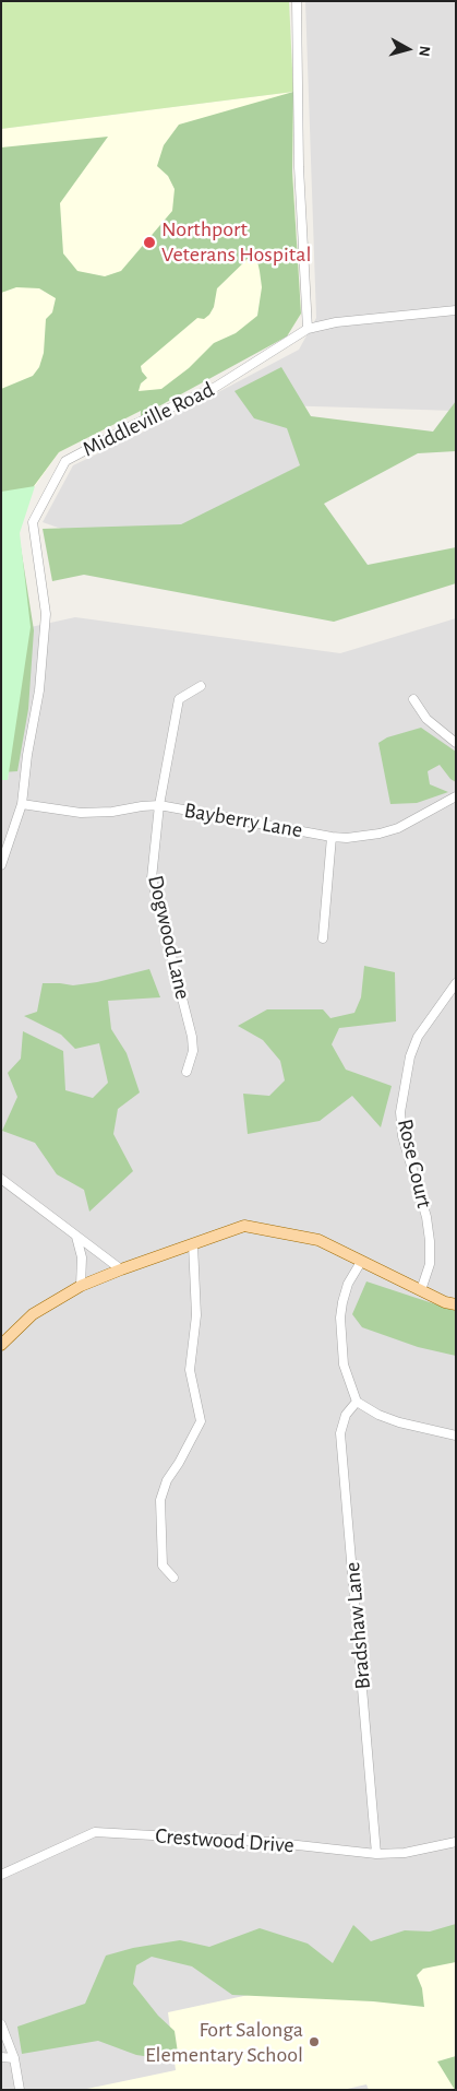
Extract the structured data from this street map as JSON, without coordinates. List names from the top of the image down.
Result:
{
  "streets": {
    "street": [
      "Middleville Road",
      "Bayberry Lane",
      "Dogwood Lane",
      "Rose Court",
      "Bradshaw Lane",
      "Crestwood Drive"
    ]
  },
  "crossings": [
    ["Middleville Road", "Bayberry Lane"],
    ["Bayberry Lane", "Dogwood Lane"],
    ["Bradshaw Lane", "Crestwood Drive"]
  ],
  "places": ["Northport Veterans Hospital", "Fort Salonga Elementary School"],
  "north": "right"
}
